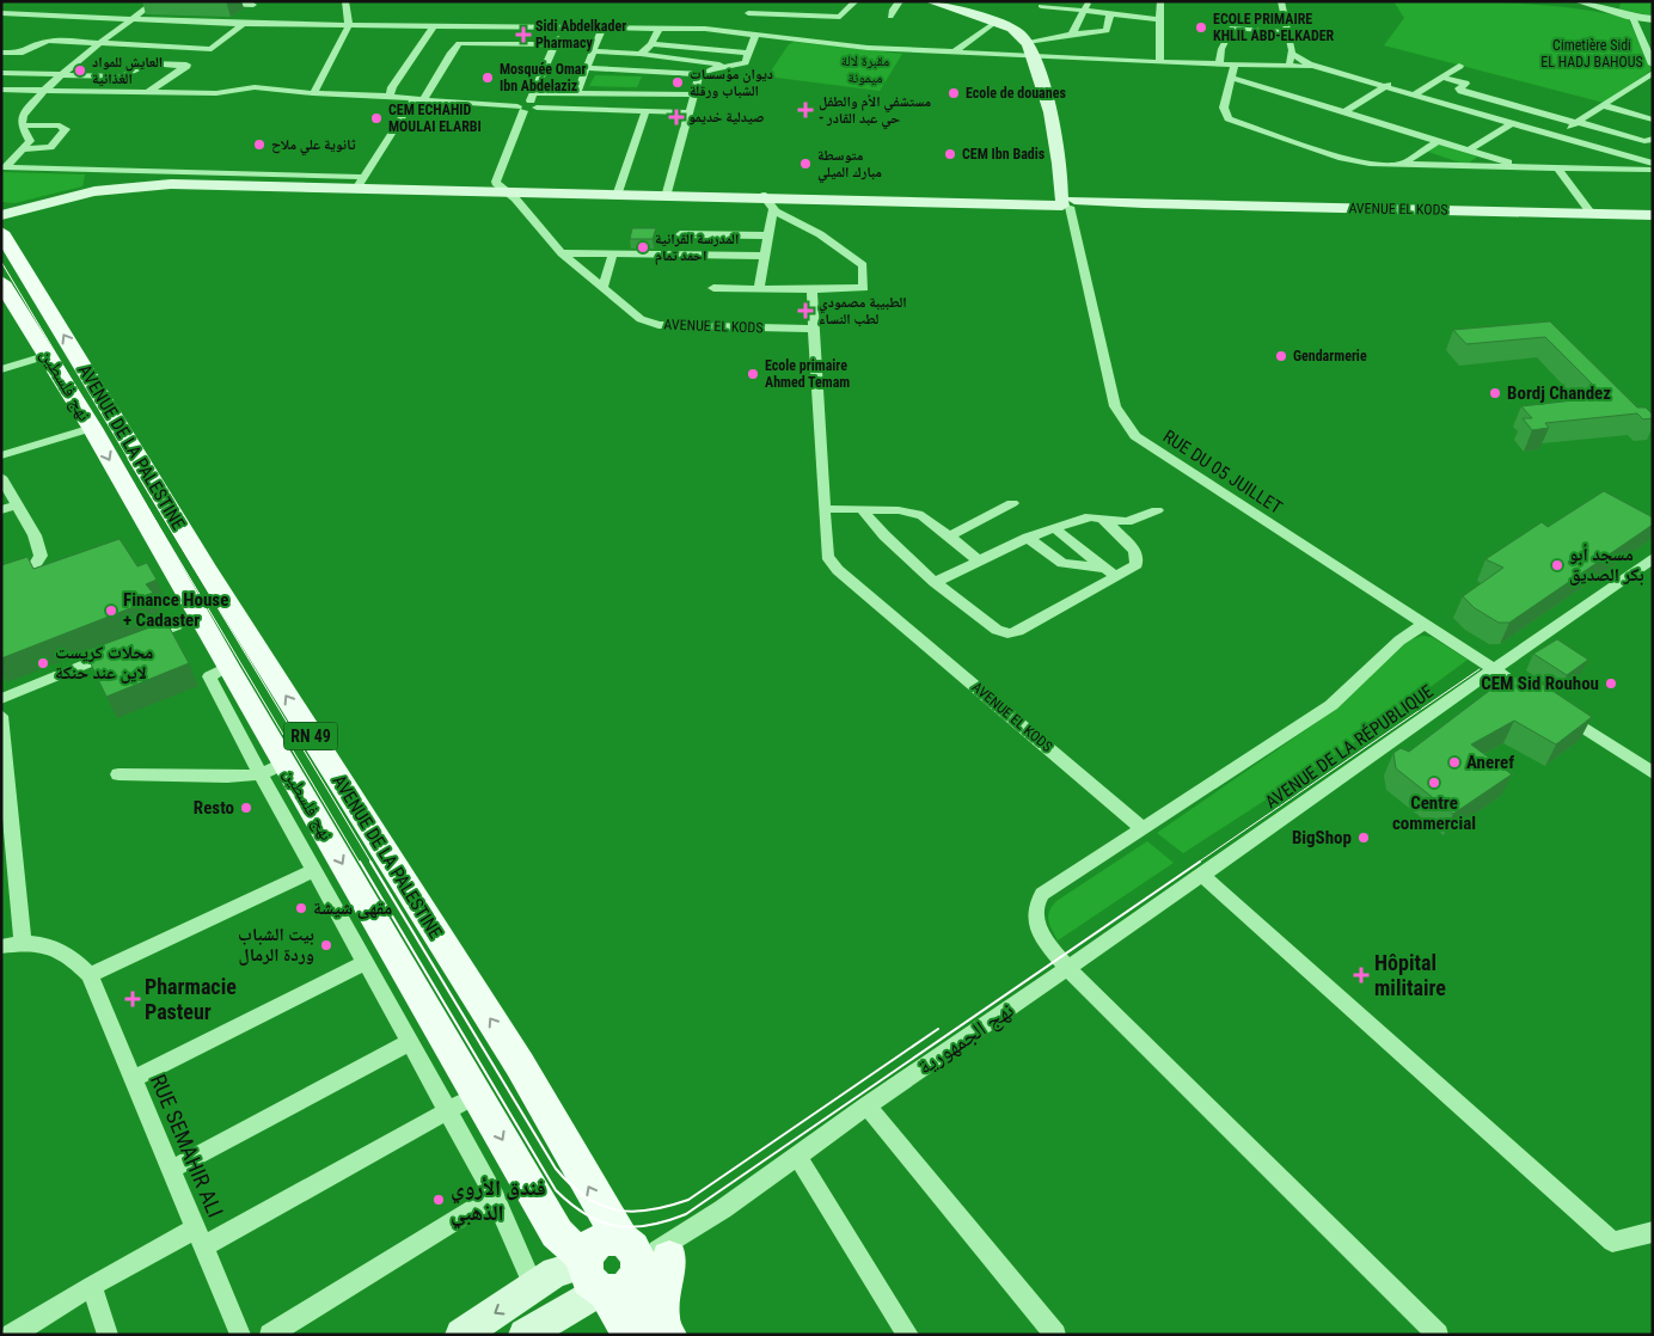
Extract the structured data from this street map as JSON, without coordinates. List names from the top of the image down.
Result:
{
  "streets": {
    "main road": [
      "AVENUE EL KODS",
      "نهج فلسطين",
      "AVENUE DE LA PALESTINE",
      "RN 49"
    ],
    "street": [
      "RUE DU 05 JUILLET",
      "AVENUE DE LA RÉPUBLIQUE",
      "نهج الجمهورية",
      "RUE SEMAHIR ALI"
    ]
  },
  "crossings": [
    ["AVENUE EL KODS", "RUE DU 05 JUILLET"],
    ["نهج فلسطين", "AVENUE DE LA PALESTINE"],
    ["نهج فلسطين", "نهج الجمهورية"],
    ["AVENUE DE LA PALESTINE", "نهج الجمهورية"],
    ["RUE DU 05 JUILLET", "AVENUE DE LA RÉPUBLIQUE"],
    ["AVENUE DE LA RÉPUBLIQUE", "نهج الجمهورية"]
  ],
  "one_way": ["نهج فلسطين", "AVENUE DE LA PALESTINE"],
  "parks": ["Cimetière Sidi EL HADJ BAHOUS", "مقبرة لالة ميمونة"],
  "places": {
    "other": [
      "ECOLE PRIMAIRE KHLIL ABD-ELKADER",
      "العايش للمواد الغذائية",
      "Mosquée Omar Ibn Abdelaziz",
      "ديوان مؤسسات الشباب ورقلة",
      "Ecole de douanes",
      "CEM ECHAHID MOULAI ELARBI",
      "ثانوية علي ملاح",
      "CEM Ibn Badis",
      "متوسطة مبارك الميلي",
      "المدرسة القرانية احمد تمام",
      "Gendarmerie",
      "Ecole primaire Ahmed Temam",
      "Bordj Chandez",
      "مسجد أبو بكر الصديق",
      "Finance House + Cadaster",
      "محلات كريست لاين عند حنكة",
      "CEM Sid Rouhou",
      "Aneref",
      "Centre commercial",
      "Resto",
      "BigShop",
      "مقهى شيشة",
      "بيت الشباب وردة الرمال",
      "فندق الأروي الذهبي"
    ],
    "health": [
      "Sidi Abdelkader Pharmacy",
      "مستشفي الأم والطفل - حي عبد القادر",
      "صيدلية خديمو",
      "الطبيبة مصمودي لطب النساء",
      "Hôpital militaire",
      "Pharmacie Pasteur"
    ]
  }
}
